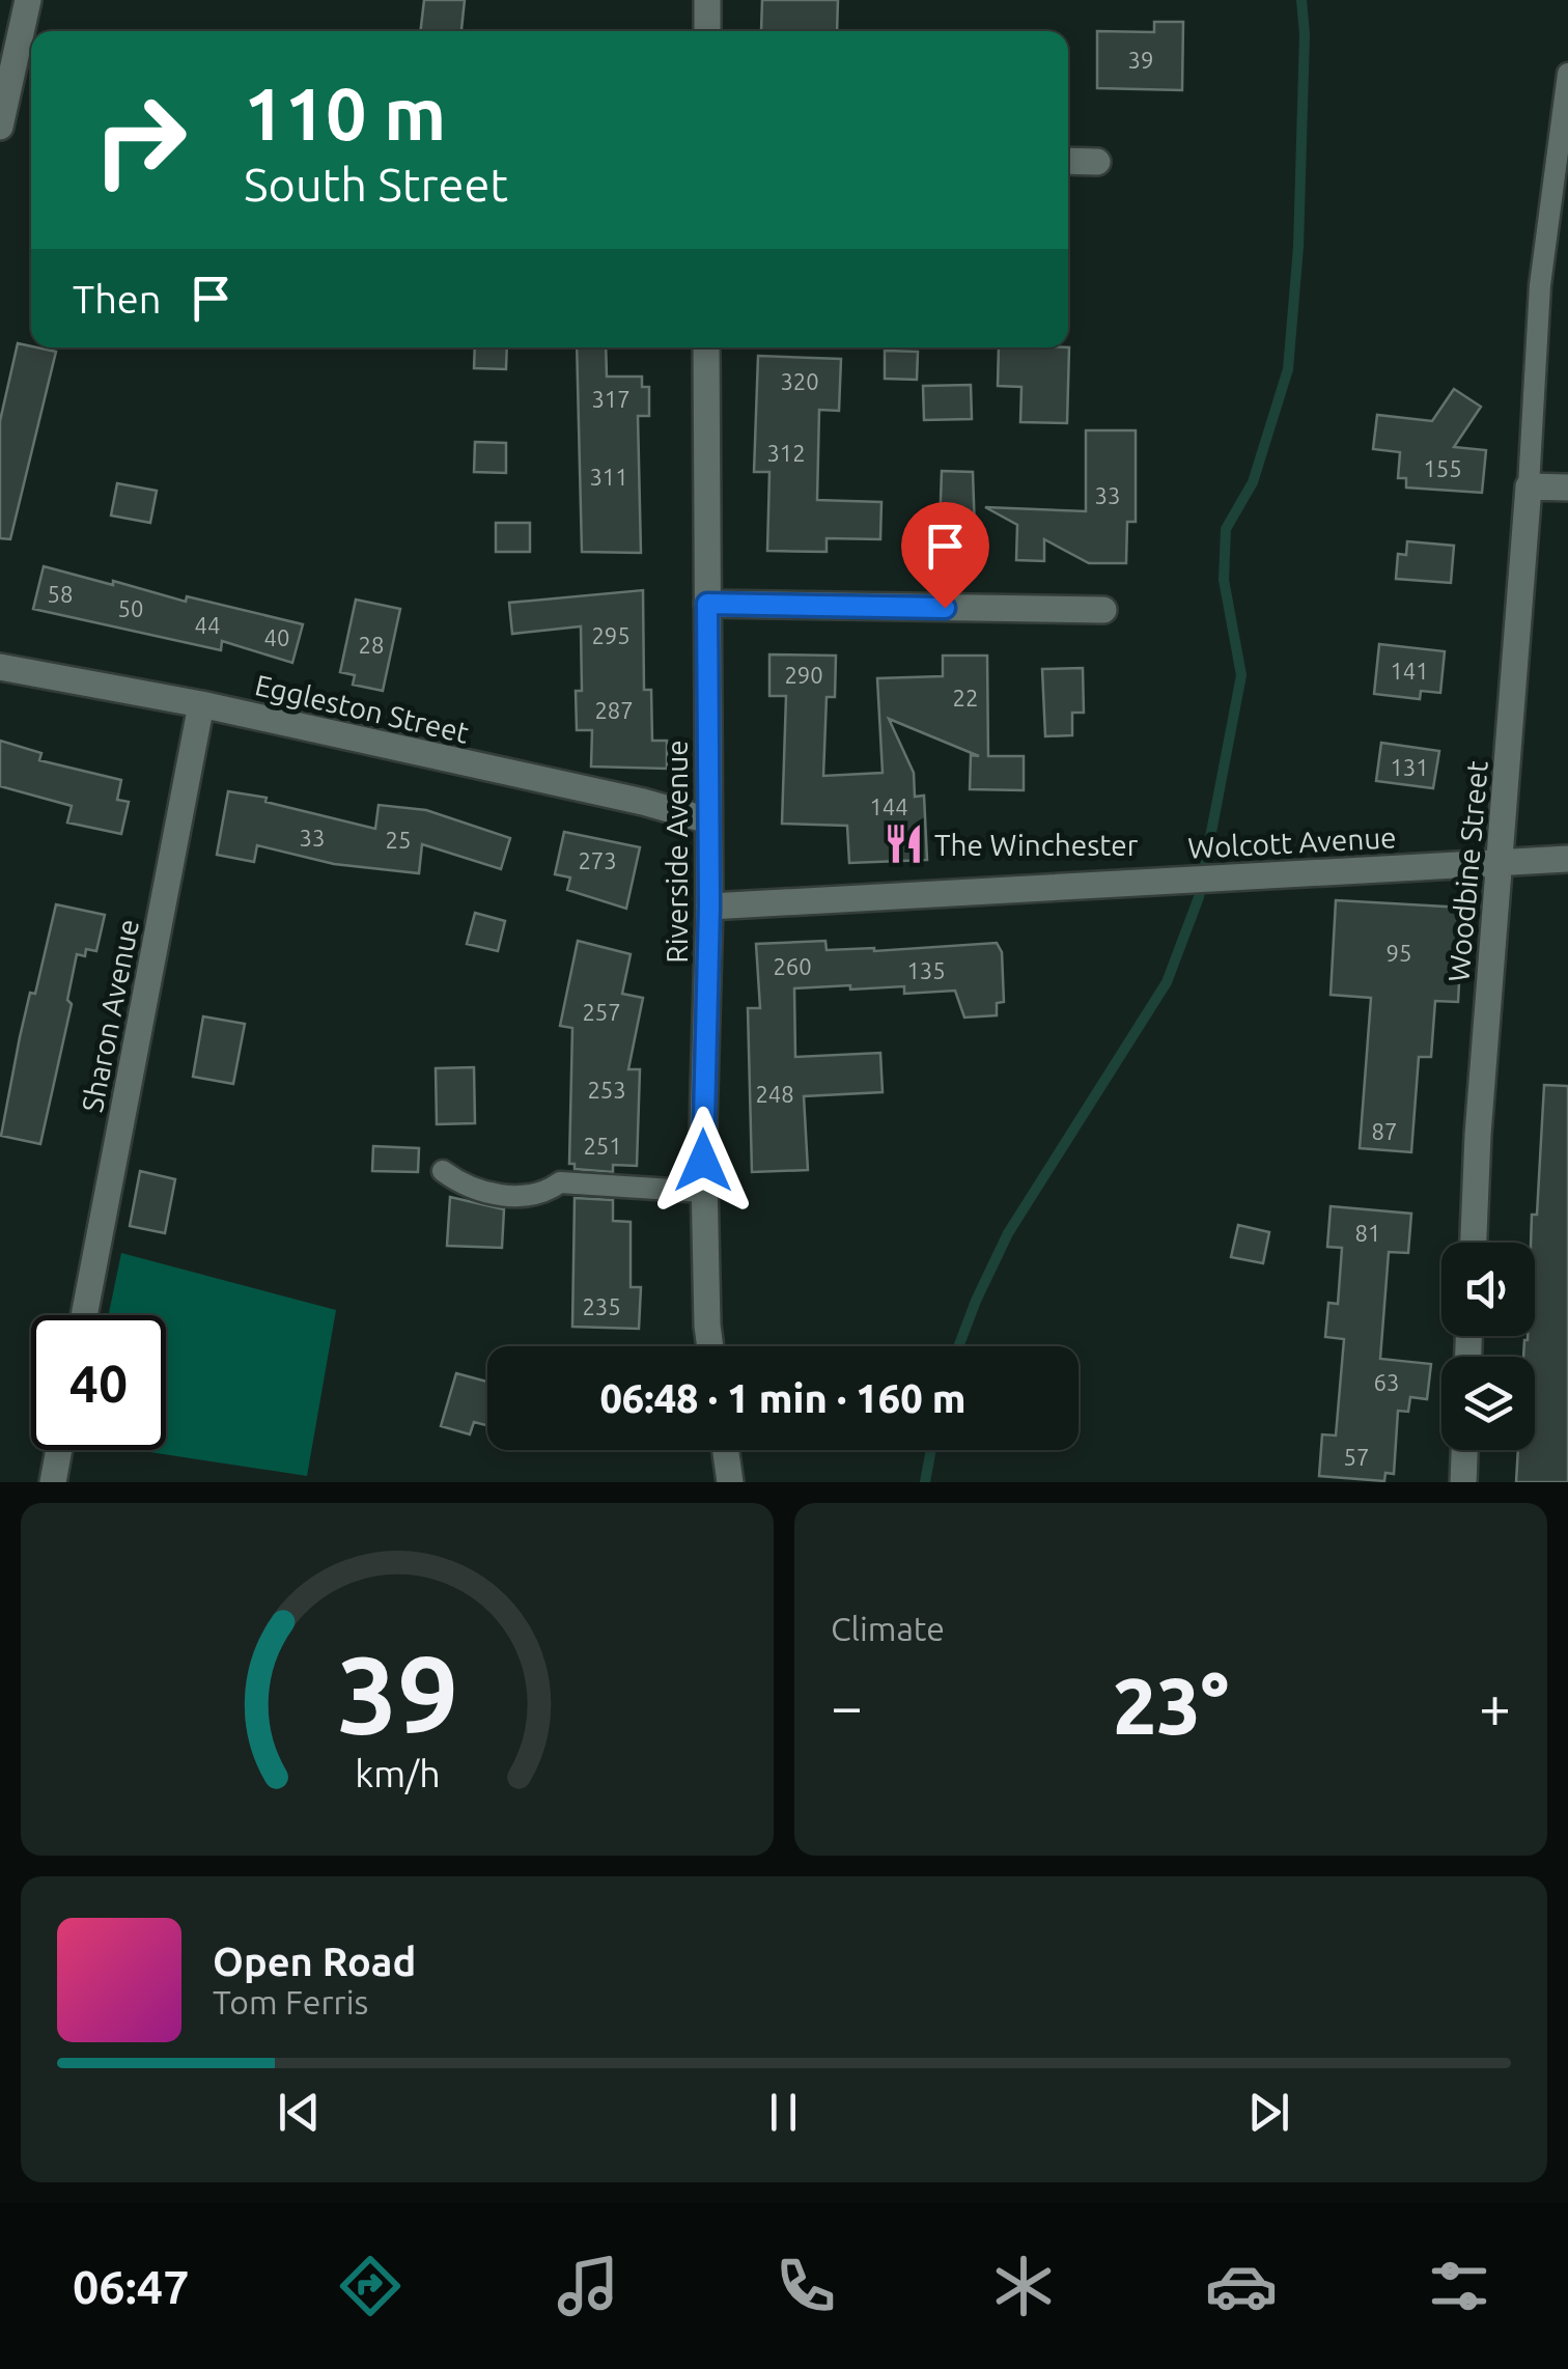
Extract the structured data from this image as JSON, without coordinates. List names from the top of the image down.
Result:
{
  "streets": {
    "street": [
      "Eggleston Street",
      "Wolcott Avenue",
      "Riverside Avenue",
      "Woodbine Street",
      "Sharon Avenue"
    ]
  },
  "crossings": [
    ["Eggleston Street", "Riverside Avenue"],
    ["Eggleston Street", "Sharon Avenue"],
    ["Wolcott Avenue", "Riverside Avenue"],
    ["Wolcott Avenue", "Woodbine Street"]
  ],
  "places": {
    "restaurant": ["The Winchester"]
  },
  "house_numbers": [
    "39",
    "320",
    "317",
    "312",
    "155",
    "311",
    "33",
    "58",
    "50",
    "44",
    "295",
    "40",
    "28",
    "141",
    "290",
    "22",
    "287",
    "131",
    "144",
    "33",
    "25",
    "273",
    "95",
    "260",
    "135",
    "257",
    "253",
    "248",
    "87",
    "251",
    "81",
    "235",
    "63",
    "57"
  ],
  "page": {
    "turn": ["110 m", "South Street"],
    "then": "Then",
    "limit": "40",
    "trip": "06:48 · 1 min · 160 m",
    "tile": "Climate",
    "heat": ["−", "23°", "+"],
    "song": ["Open Road", "Tom Ferris"],
    "tabs": "06:47",
    "gauge": ["39", "km/h"]
  }
}
